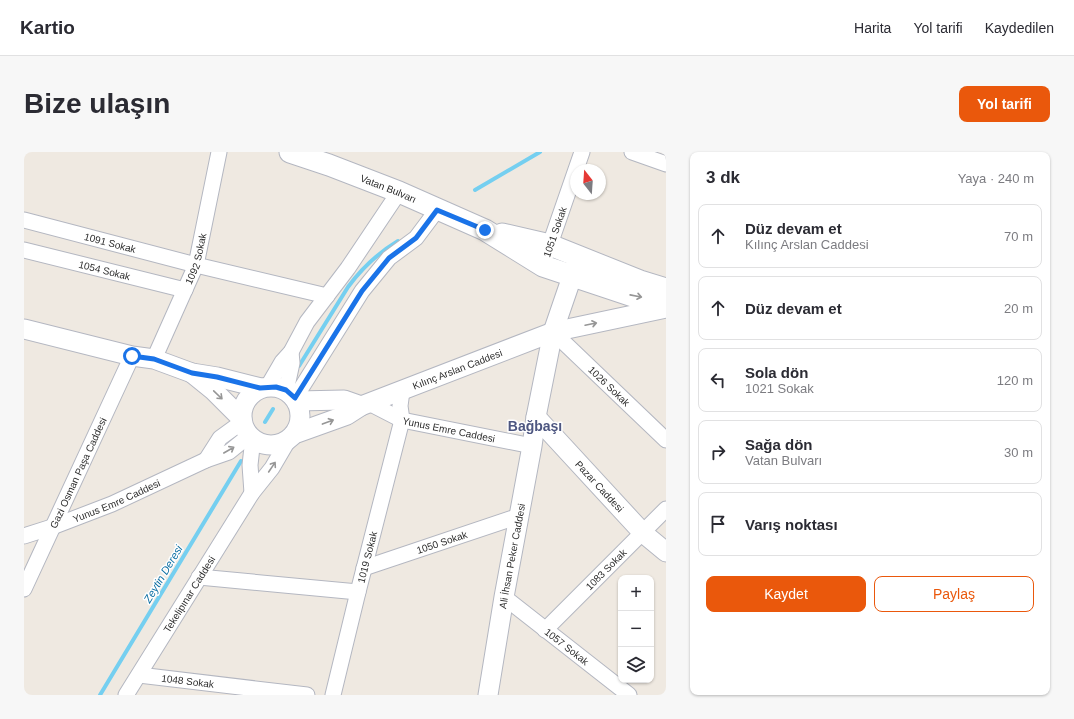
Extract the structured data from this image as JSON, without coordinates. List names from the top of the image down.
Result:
{
  "streets": {
    "main road": ["Vatan Bulvarı"],
    "street": [
      "1051 Sokak",
      "1091 Sokak",
      "1092 Sokak",
      "1054 Sokak",
      "Kılınç Arslan Caddesi",
      "1026 Sokak",
      "Yunus Emre Caddesi",
      "Gazi Osman Paşa Caddesi",
      "Pazar Caddesi",
      "1050 Sokak",
      "Ali İhsan Peker Caddesi",
      "1019 Sokak",
      "1083 Sokak",
      "Tekelipınar Caddesi",
      "1057 Sokak",
      "1048 Sokak"
    ]
  },
  "crossings": [
    ["Vatan Bulvarı", "1051 Sokak"],
    ["Vatan Bulvarı", "Ali İhsan Peker Caddesi"],
    ["1091 Sokak", "1092 Sokak"],
    ["1092 Sokak", "1054 Sokak"],
    ["Kılınç Arslan Caddesi", "1026 Sokak"],
    ["Kılınç Arslan Caddesi", "Yunus Emre Caddesi"],
    ["Kılınç Arslan Caddesi", "Ali İhsan Peker Caddesi"],
    ["Kılınç Arslan Caddesi", "1019 Sokak"],
    ["Kılınç Arslan Caddesi", "Tekelipınar Caddesi"],
    ["1026 Sokak", "Ali İhsan Peker Caddesi"],
    ["Yunus Emre Caddesi", "Gazi Osman Paşa Caddesi"],
    ["Yunus Emre Caddesi", "Ali İhsan Peker Caddesi"],
    ["Yunus Emre Caddesi", "1019 Sokak"],
    ["Yunus Emre Caddesi", "Tekelipınar Caddesi"],
    ["Pazar Caddesi", "Ali İhsan Peker Caddesi"],
    ["Pazar Caddesi", "1083 Sokak"],
    ["1050 Sokak", "Ali İhsan Peker Caddesi"],
    ["1050 Sokak", "1019 Sokak"],
    ["Ali İhsan Peker Caddesi", "1057 Sokak"],
    ["1083 Sokak", "1057 Sokak"],
    ["Tekelipınar Caddesi", "1048 Sokak"]
  ],
  "districts": ["Bağbaşı"],
  "water": ["Zeytin Deresi"],
  "north": "top",
  "page": {
    "header": "Kartio",
    "nav": ["Harita", "Yol tarifi", "Kaydedilen"],
    "buttons": [
      "Yol tarifi",
      ["Kaydet", "Paylaş"]
    ],
    "title": "Bize ulaşın",
    "heading": ["3 dk", "Yaya · 240 m"],
    "list": [
      ["Düz devam et", "Kılınç Arslan Caddesi", "70 m"],
      ["Düz devam et", "20 m"],
      ["Sola dön", "1021 Sokak", "120 m"],
      ["Sağa dön", "Vatan Bulvarı", "30 m"],
      "Varış noktası"
    ],
    "map_buttons": ["+", "−"]
  }
}
